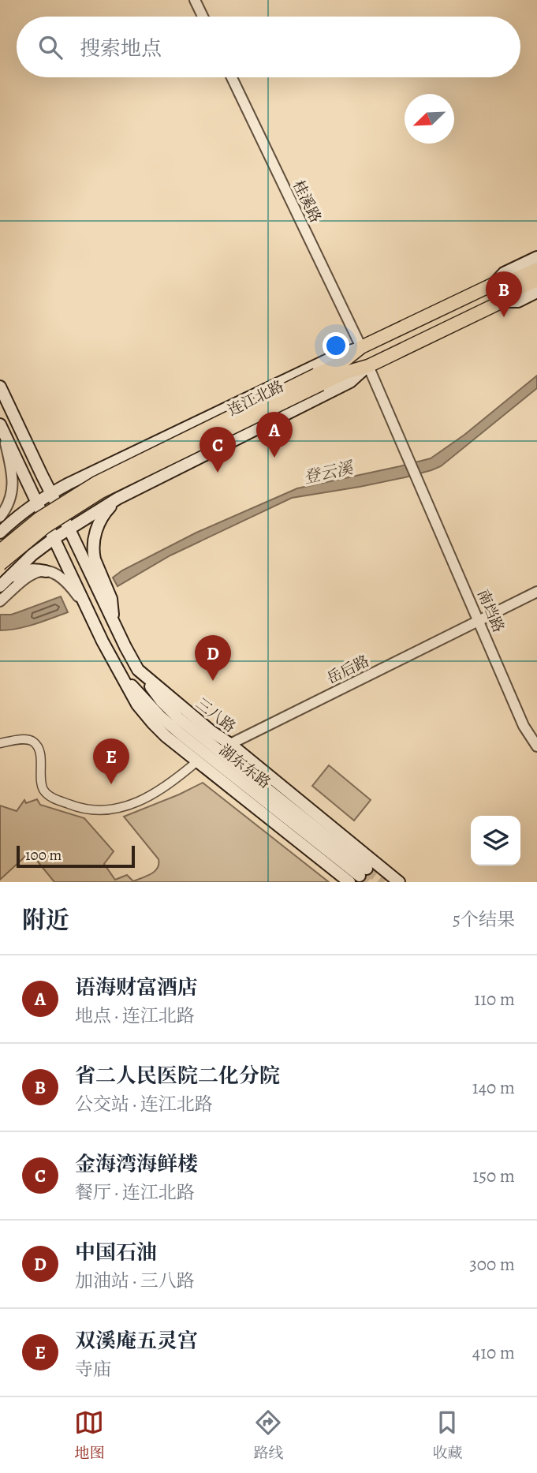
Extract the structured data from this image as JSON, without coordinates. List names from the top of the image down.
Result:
{
  "streets": {
    "highway": ["连江北路"],
    "main road": ["三八路", "湖东东路"],
    "street": ["桂溪路", "南垱路", "岳后路"]
  },
  "crossings": [
    ["桂溪路", "连江北路"],
    ["连江北路", "南垱路"],
    ["南垱路", "岳后路"],
    ["岳后路", "三八路"],
    ["三八路", "湖东东路"]
  ],
  "water": ["登云溪"],
  "scale_bar": "100 m",
  "north": "bottom left",
  "page": {
    "search": "搜索地点",
    "pins": [
      "B",
      "A",
      "C",
      "D",
      "E"
    ],
    "scale": "100 m",
    "heading": ["附近", "5个结果"],
    "list": [
      {
        "mark": "A",
        "name": "语海财富酒店",
        "note": "地点 · 连江北路",
        "value": "110 m"
      },
      {
        "mark": "B",
        "name": "省二人民医院二化分院",
        "note": "公交站 · 连江北路",
        "value": "140 m"
      },
      {
        "mark": "C",
        "name": "金海湾海鲜楼",
        "note": "餐厅 · 连江北路",
        "value": "150 m"
      },
      {
        "mark": "D",
        "name": "中国石油",
        "note": "加油站 · 三八路",
        "value": "300 m"
      },
      {
        "mark": "E",
        "name": "双溪庵五灵宫",
        "note": "寺庙",
        "value": "410 m"
      }
    ],
    "nav": ["地图", "路线", "收藏"]
  }
}
